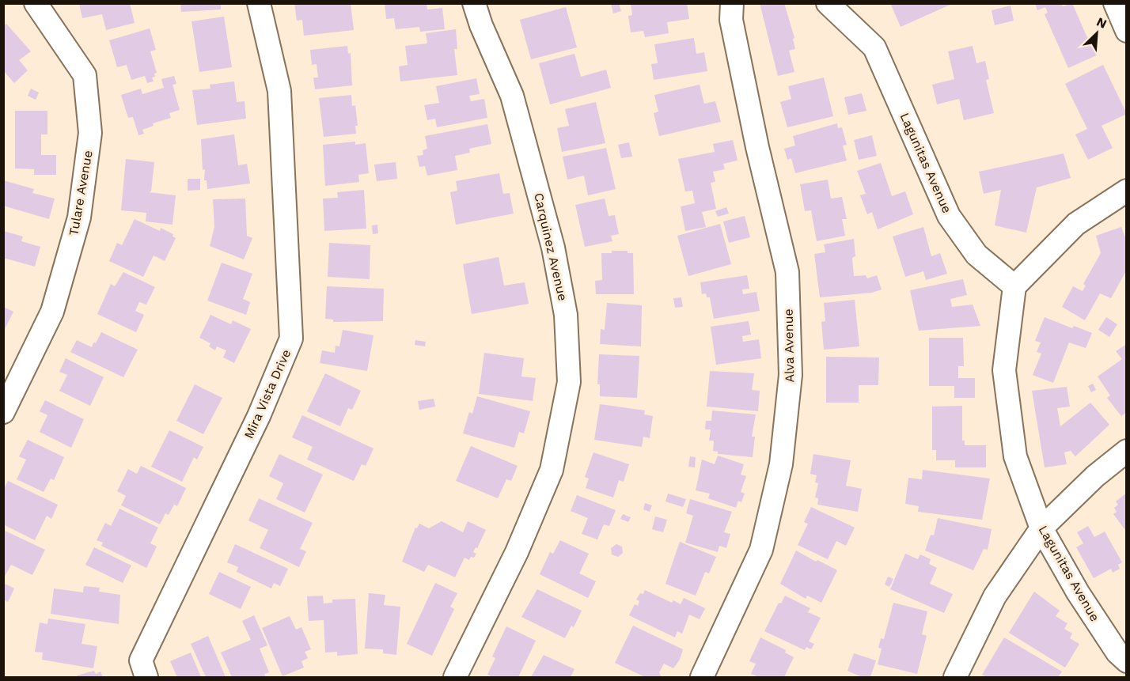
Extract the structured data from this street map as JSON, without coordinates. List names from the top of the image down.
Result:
{
  "streets": {
    "street": [
      "Lagunitas Avenue",
      "Tulare Avenue",
      "Carquinez Avenue",
      "Alva Avenue",
      "Mira Vista Drive"
    ]
  },
  "north": "top right"
}
